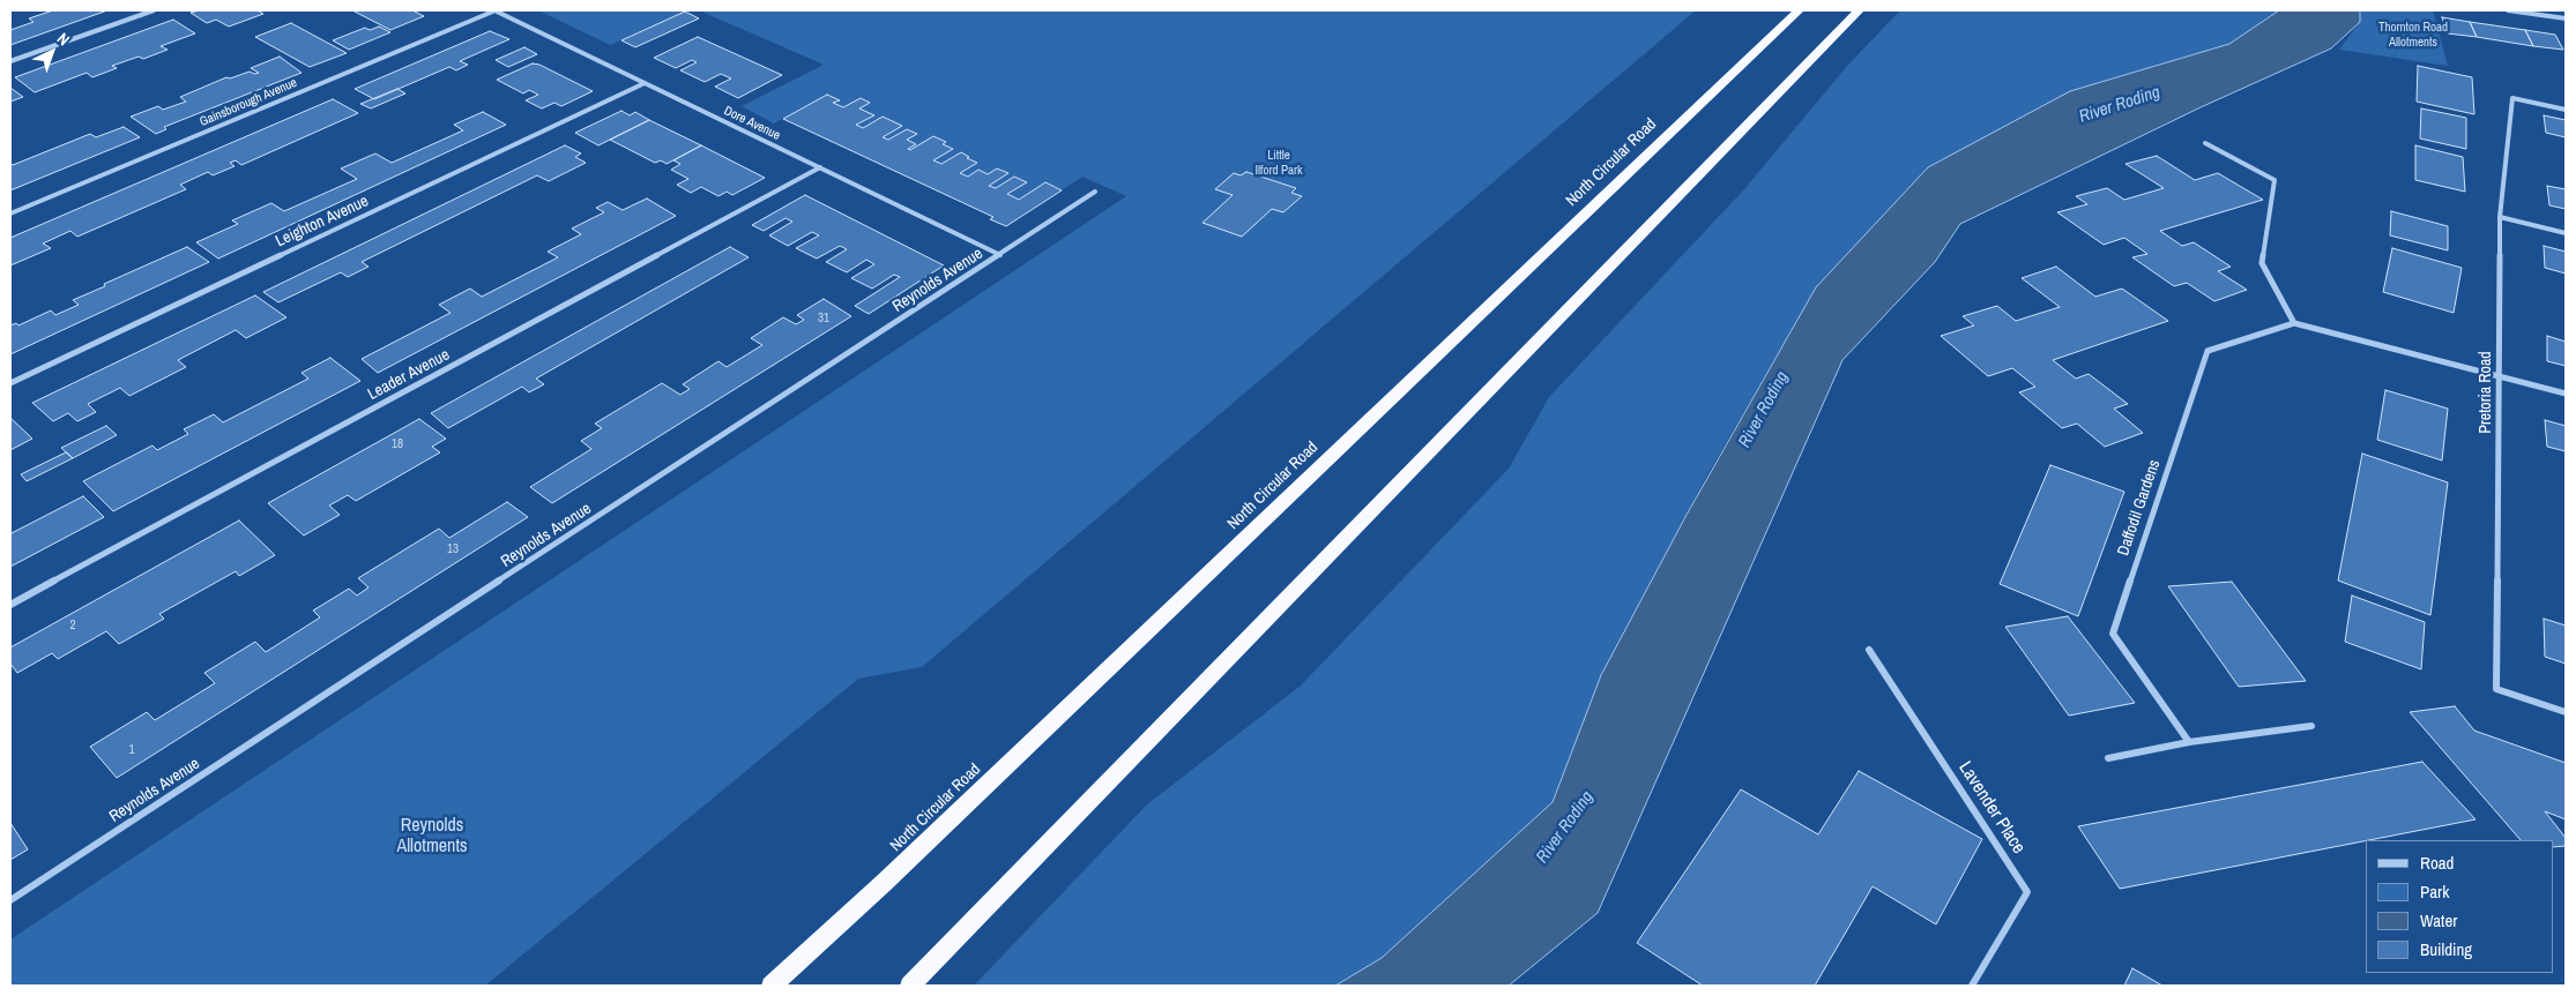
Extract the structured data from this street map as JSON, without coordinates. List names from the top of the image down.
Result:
{
  "streets": {
    "highway": ["North Circular Road"],
    "street": [
      "Gainsborough Avenue",
      "Dore Avenue",
      "Leighton Avenue",
      "Reynolds Avenue",
      "Leader Avenue",
      "Pretoria Road",
      "Daffodil Gardens",
      "Lavender Place"
    ]
  },
  "crossings": [
    ["Gainsborough Avenue", "Dore Avenue"],
    ["Dore Avenue", "Leighton Avenue"],
    ["Dore Avenue", "Reynolds Avenue"],
    ["Dore Avenue", "Leader Avenue"]
  ],
  "water": ["River Roding"],
  "parks": ["Thornton Road Allotments", "Little Ilford Park", "Reynolds Allotments"],
  "house_numbers": [
    "31",
    "18",
    "13",
    "2",
    "1"
  ],
  "legend": [
    "Road",
    "Park",
    "Water",
    "Building"
  ],
  "north": "top right"
}
